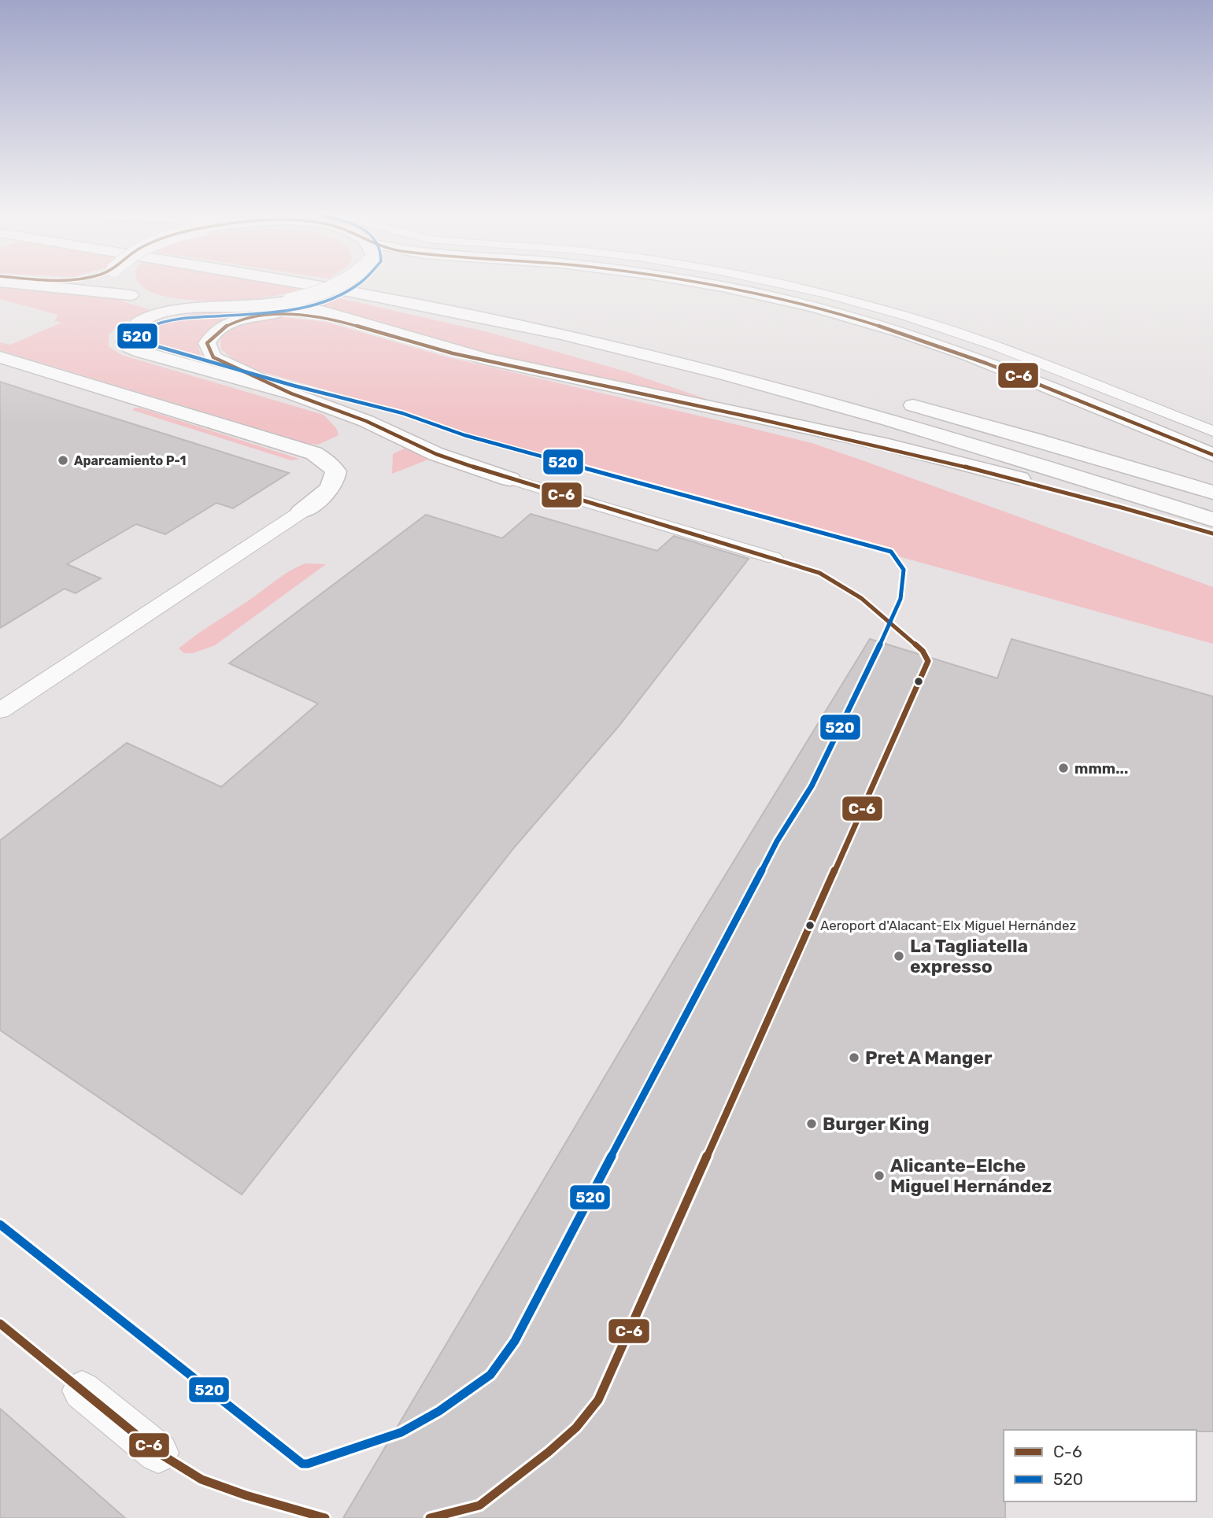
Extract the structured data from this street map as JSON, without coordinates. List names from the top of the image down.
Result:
{
  "places": [
    "Aparcamiento P-1",
    "mmm...",
    "Aeroport d'Alacant-Elx Miguel Hernández",
    "La Tagliatella expresso",
    "Pret A Manger",
    "Burger King",
    "Alicante–Elche Miguel Hernández"
  ],
  "lines": ["transit line C-6", "transit line 520"],
  "legend": ["C-6", "520"]
}
